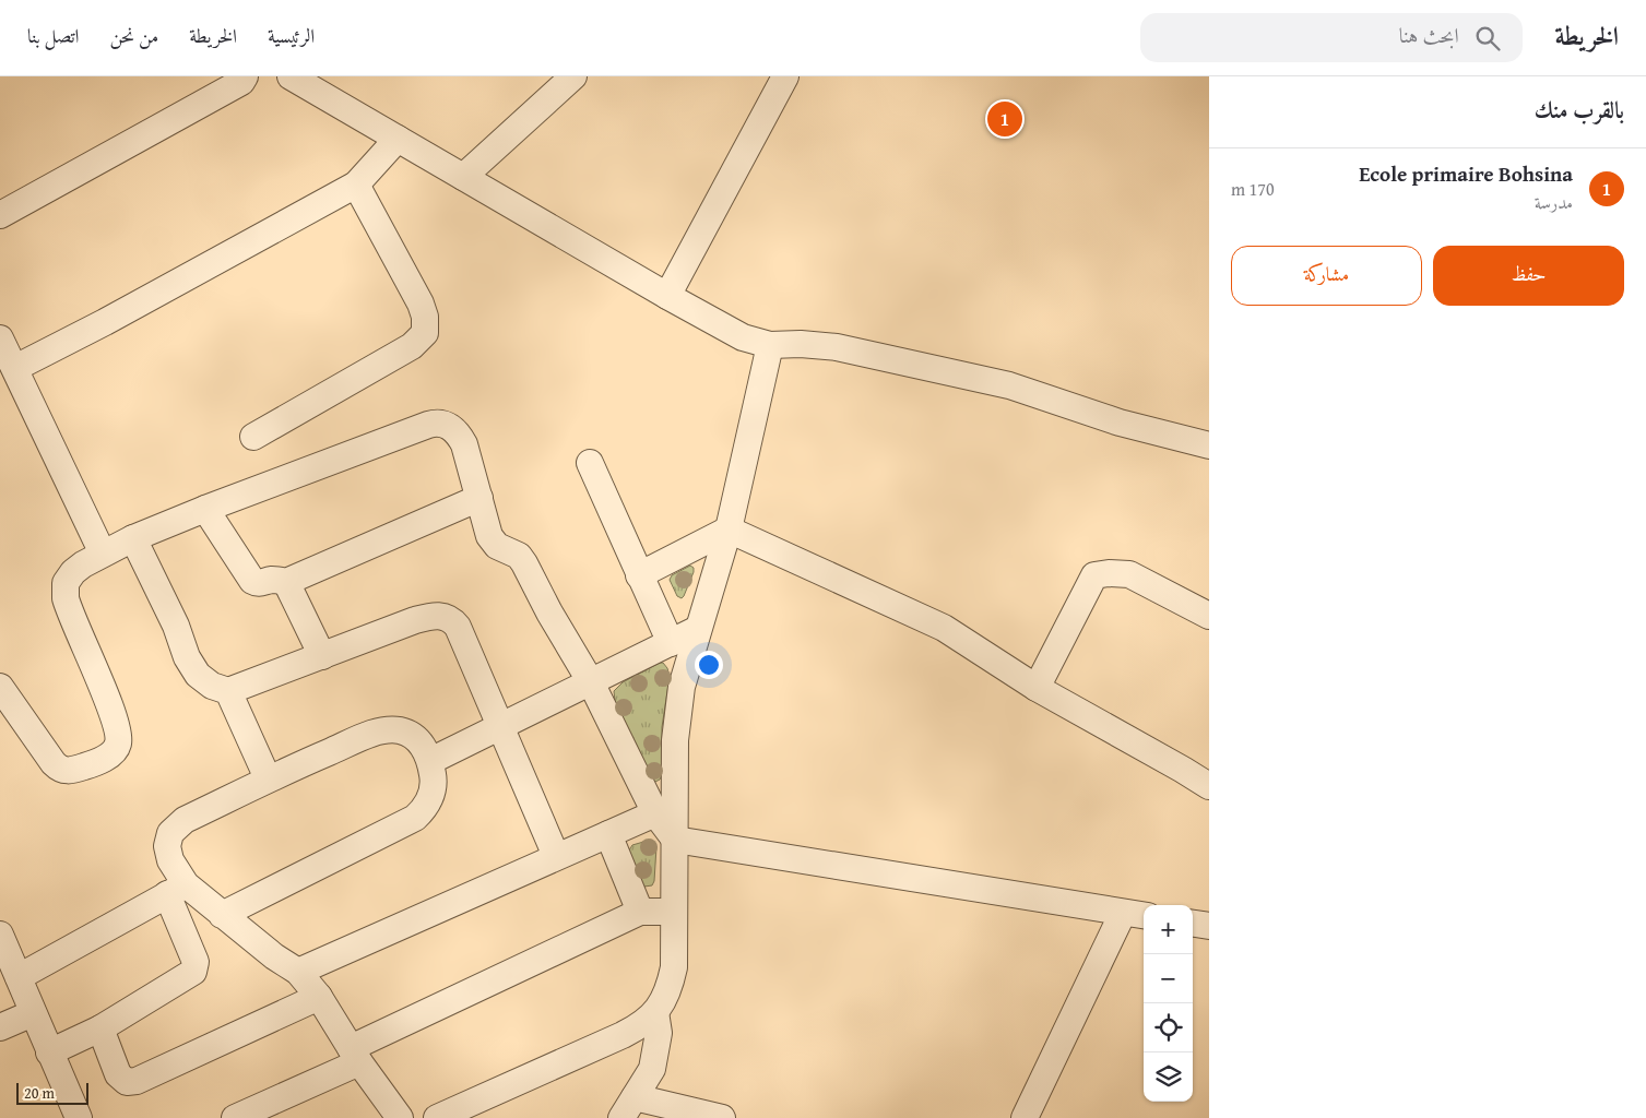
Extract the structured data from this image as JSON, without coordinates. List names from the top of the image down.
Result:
{
  "scale_bar": "20 m",
  "page": {
    "header": "الخريطة",
    "search": "ابحث هنا",
    "nav": [
      "الرئيسية",
      "الخريطة",
      "من نحن",
      "اتصل بنا"
    ],
    "heading": "بالقرب منك",
    "pins": "1",
    "list": [
      {
        "mark": "1",
        "name": "Ecole primaire Bohsina",
        "note": "مدرسة",
        "value": "170 m"
      }
    ],
    "buttons": ["حفظ", "مشاركة"],
    "map_buttons": ["+", "−"],
    "scale": "20 m"
  }
}
